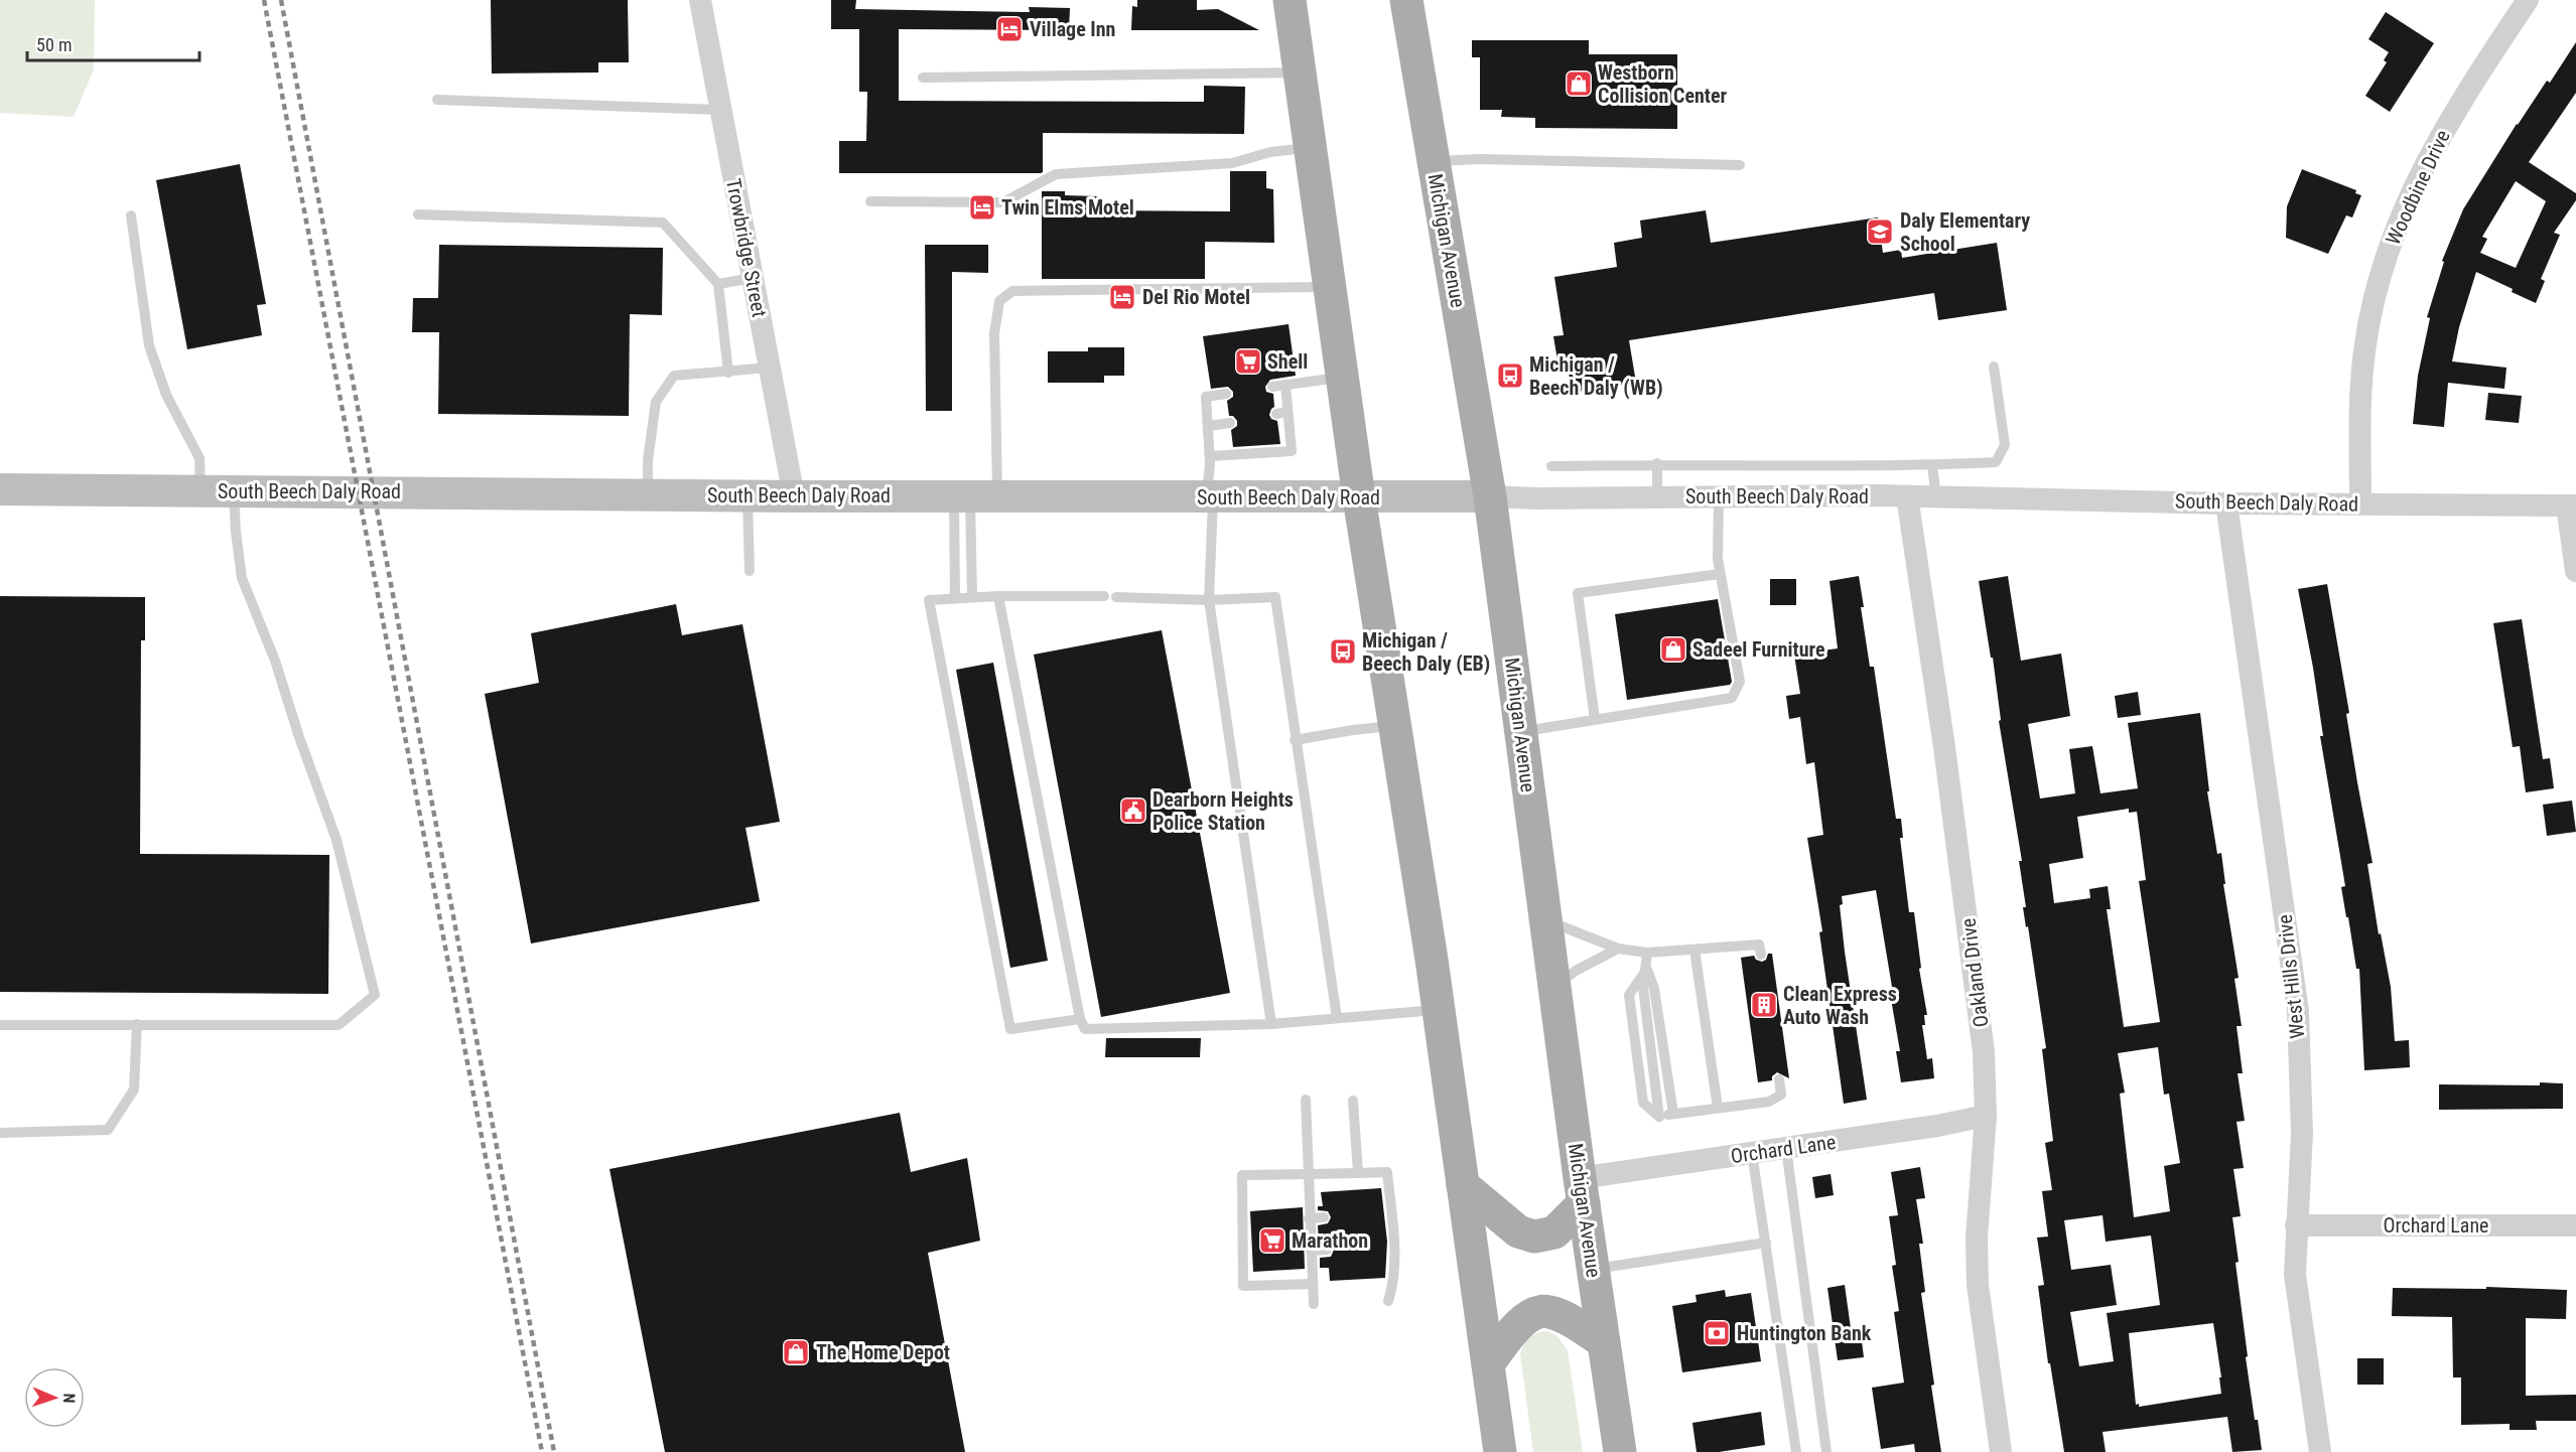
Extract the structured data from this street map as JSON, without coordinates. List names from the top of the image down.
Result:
{
  "streets": {
    "main road": ["Michigan Avenue", "South Beech Daly Road"],
    "street": [
      "Woodbine Drive",
      "Trowbridge Street",
      "Oakland Drive",
      "West Hills Drive",
      "Orchard Lane"
    ]
  },
  "crossings": [
    ["Woodbine Drive", "South Beech Daly Road"],
    ["Michigan Avenue", "South Beech Daly Road"],
    ["Michigan Avenue", "Orchard Lane"],
    ["Trowbridge Street", "South Beech Daly Road"],
    ["South Beech Daly Road", "Oakland Drive"],
    ["South Beech Daly Road", "West Hills Drive"],
    ["Oakland Drive", "Orchard Lane"],
    ["West Hills Drive", "Orchard Lane"]
  ],
  "places": {
    "hotel": ["Village Inn", "Twin Elms Motel", "Del Rio Motel"],
    "shop": ["Westborn Collision Center", "Sadeel Furniture", "The Home Depot"],
    "school or university": ["Daly Elementary School"],
    "supermarket": ["Shell", "Marathon"],
    "bus stop": ["Michigan / Beech Daly (WB)", "Michigan / Beech Daly (EB)"],
    "public building": ["Dearborn Heights Police Station"],
    "building": ["Clean Express Auto Wash"],
    "bank": ["Huntington Bank"]
  },
  "scale_bar": "50 m",
  "north": "right"
}
